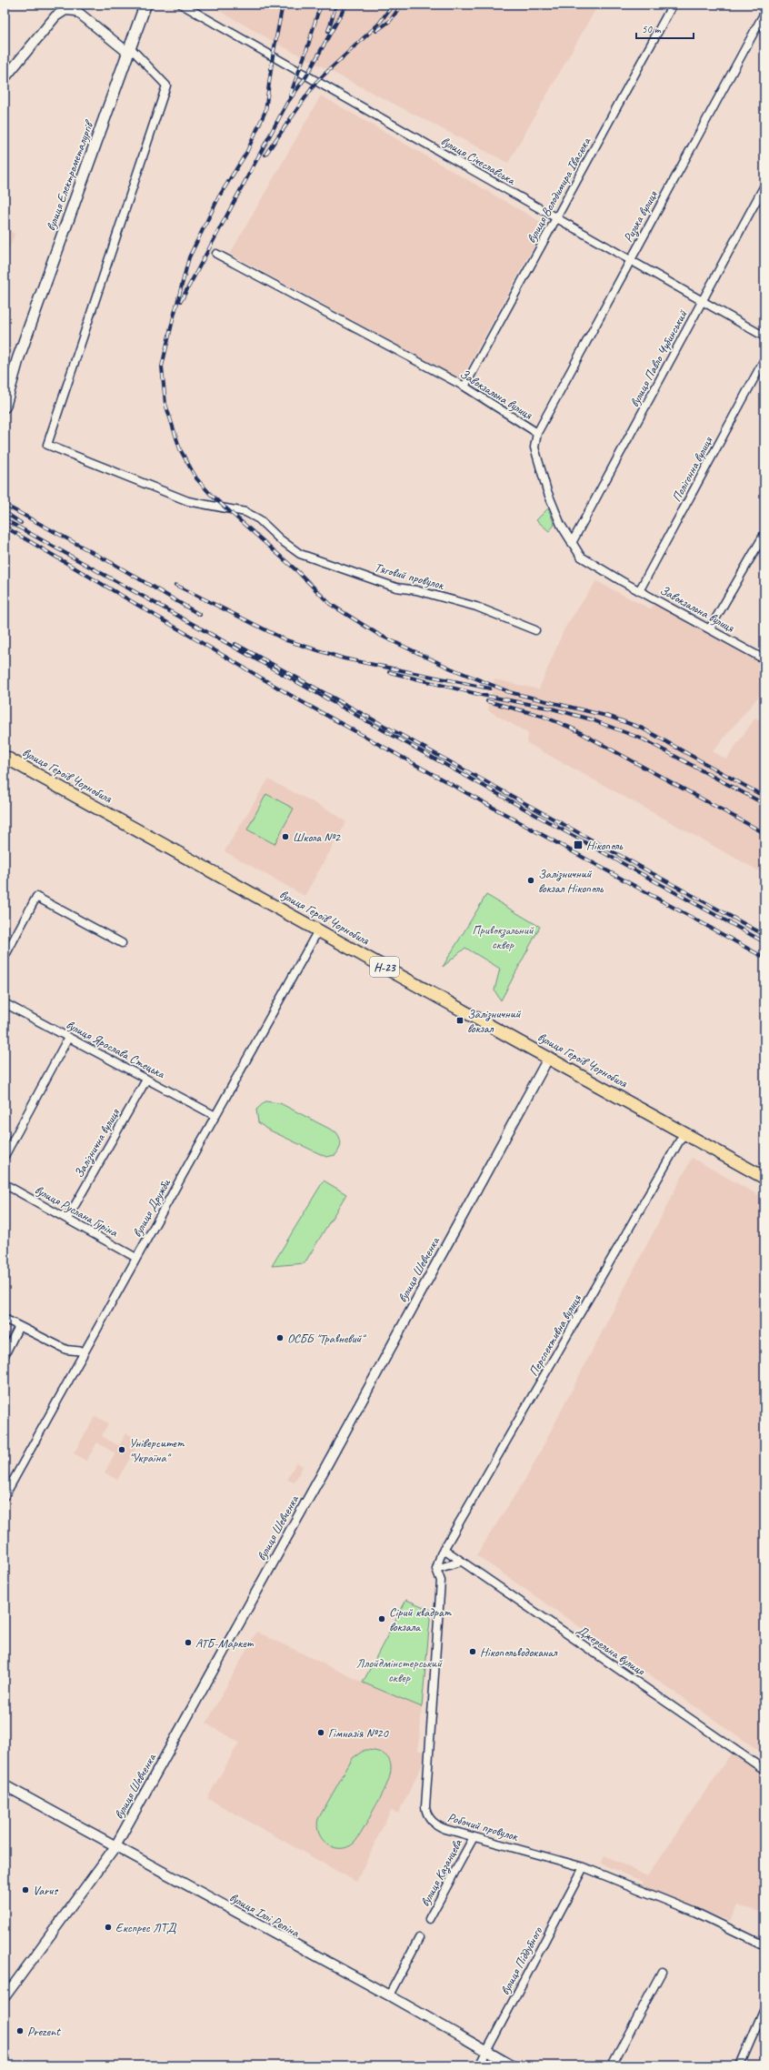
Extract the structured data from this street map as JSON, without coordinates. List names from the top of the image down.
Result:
{
  "streets": {
    "main road": ["вулиця Електрометалургів", "вулиця Героїв Чорнобиля", "Н-23"],
    "street": [
      "вулиця Січеславська",
      "вулиця Володимира Івасюка",
      "Ризька вулиця",
      "вулиця Павло Чубинський",
      "Завокзальна вулиця",
      "Полігонна вулиця",
      "Тяговий провулок",
      "вулиця Ярослава Стецька",
      "Залізнична вулиця",
      "вулиця Дружби",
      "вулиця Руслана Гуріна",
      "вулиця Шевченка",
      "Перспективна вулиця",
      "Джерельна вулиця",
      "Робочий провулок",
      "вулиця Казанцева",
      "вулиця Іллі Рєпіна",
      "вулиця Піддубного"
    ]
  },
  "crossings": [
    ["вулиця Січеславська", "вулиця Володимира Івасюка"],
    ["вулиця Січеславська", "Ризька вулиця"],
    ["вулиця Січеславська", "вулиця Павло Чубинський"],
    ["вулиця Електрометалургів", "Тяговий провулок"],
    ["вулиця Володимира Івасюка", "Завокзальна вулиця"],
    ["Ризька вулиця", "Завокзальна вулиця"],
    ["вулиця Павло Чубинський", "Завокзальна вулиця"],
    ["Завокзальна вулиця", "Полігонна вулиця"],
    ["вулиця Героїв Чорнобиля", "вулиця Дружби"],
    ["вулиця Героїв Чорнобиля", "вулиця Шевченка"],
    ["вулиця Героїв Чорнобиля", "Перспективна вулиця"],
    ["вулиця Ярослава Стецька", "Залізнична вулиця"],
    ["вулиця Ярослава Стецька", "вулиця Дружби"],
    ["Залізнична вулиця", "вулиця Руслана Гуріна"],
    ["вулиця Дружби", "вулиця Руслана Гуріна"],
    ["вулиця Шевченка", "вулиця Іллі Рєпіна"],
    ["Перспективна вулиця", "Джерельна вулиця"],
    ["Робочий провулок", "вулиця Казанцева"],
    ["Робочий провулок", "вулиця Піддубного"],
    ["вулиця Іллі Рєпіна", "вулиця Піддубного"]
  ],
  "parks": ["Привокзальний сквер", "Ллойдмінстерський сквер"],
  "places": {
    "other": [
      "Школа №2",
      "Залізничний вокзал Нікополь",
      "ОСББ \"Травневий\"",
      "Університет \"Україна\"",
      "Сірий квадрат вокзала",
      "АТБ-Маркет",
      "Нікопольводоканал",
      "Гімназія №20",
      "Varus",
      "Експрес ЛТД",
      "Prezent"
    ],
    "transit": ["Нікополь", "Залізничний вокзал"]
  },
  "scale_bar": "50 m"
}
